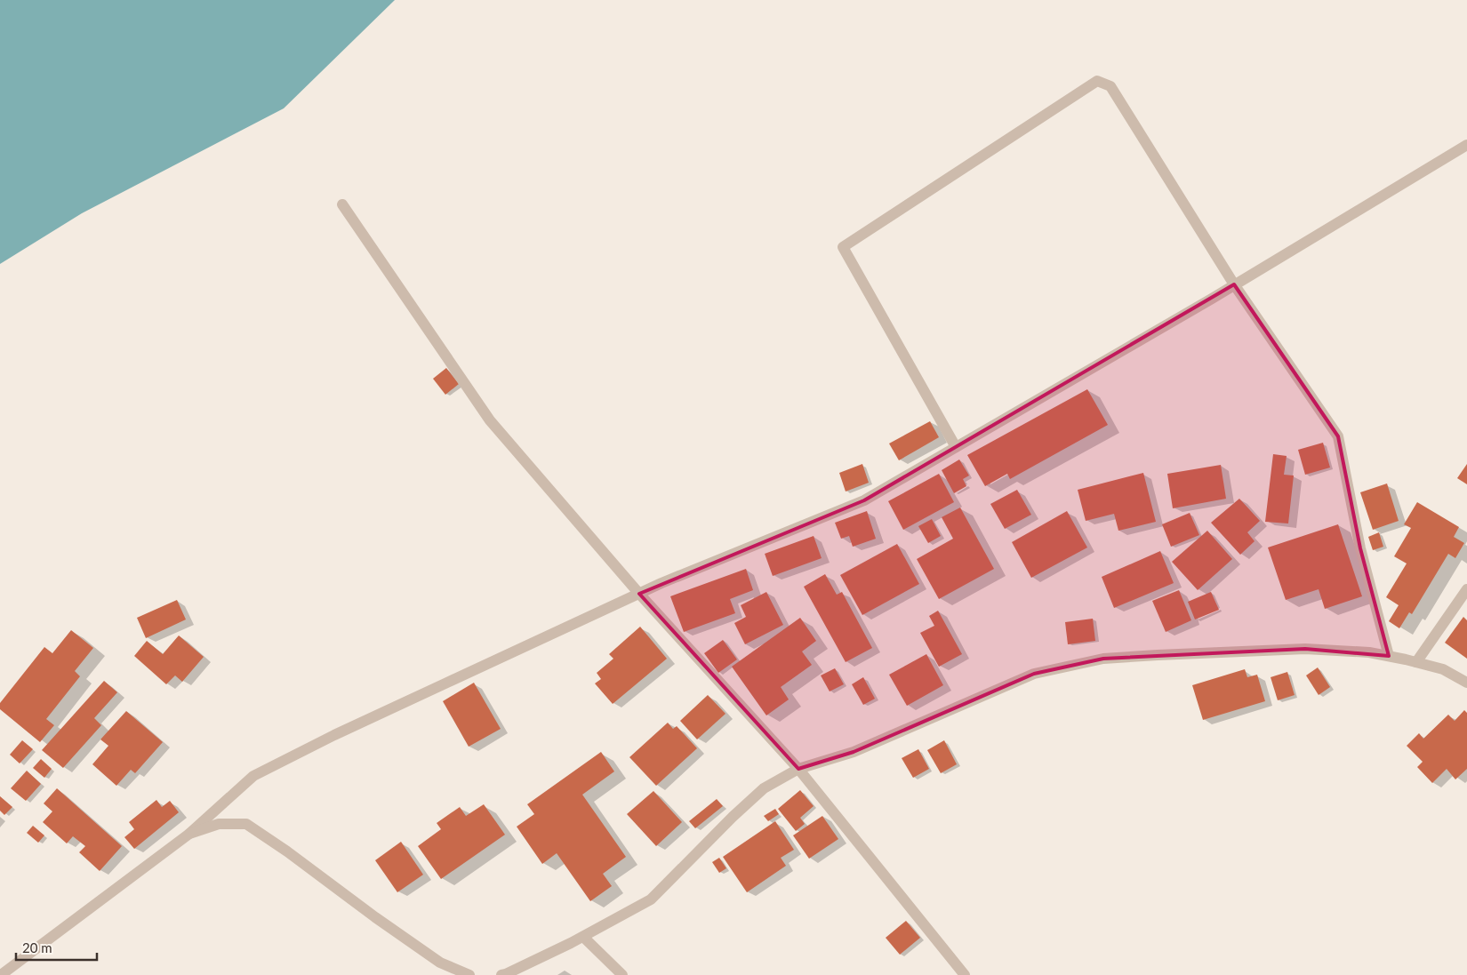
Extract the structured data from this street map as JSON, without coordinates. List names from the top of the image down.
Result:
{
  "scale_bar": "20 m"
}
